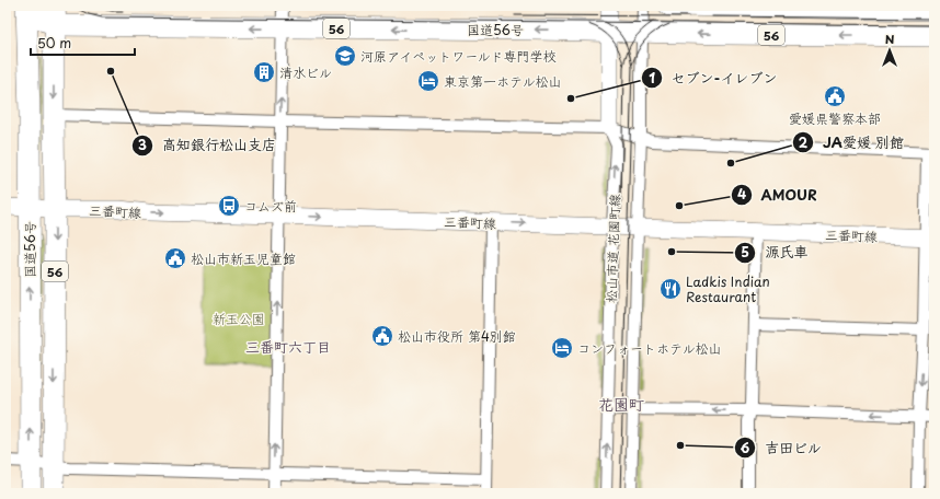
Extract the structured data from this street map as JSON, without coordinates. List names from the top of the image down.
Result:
{
  "streets": {
    "highway": ["56", "国道56号"],
    "street": ["三番町線", "松山市道 花園町線"]
  },
  "crossings": [
    ["国道56号", "三番町線"],
    ["国道56号", "松山市道 花園町線"],
    ["三番町線", "松山市道 花園町線"]
  ],
  "districts": ["三番町六丁目", "花園町"],
  "parks": ["新玉公園"],
  "places": {
    "school or university": ["河原アイペットワールド専門学校"],
    "other": [
      "高知銀行松山支店",
      "セブン-イレブン",
      "JA愛媛 別館",
      "AMOUR",
      "源氏車",
      "吉田ビル"
    ],
    "building": ["清水ビル"],
    "hotel": ["東京第一ホテル松山", "コンフォートホテル松山"],
    "public building": ["愛媛県警察本部", "松山市新玉児童館", "松山市役所 第4別館"],
    "bus stop": ["コムズ前"],
    "restaurant": ["Ladkis Indian Restaurant"]
  },
  "scale_bar": "50 m",
  "north": "top"
}
